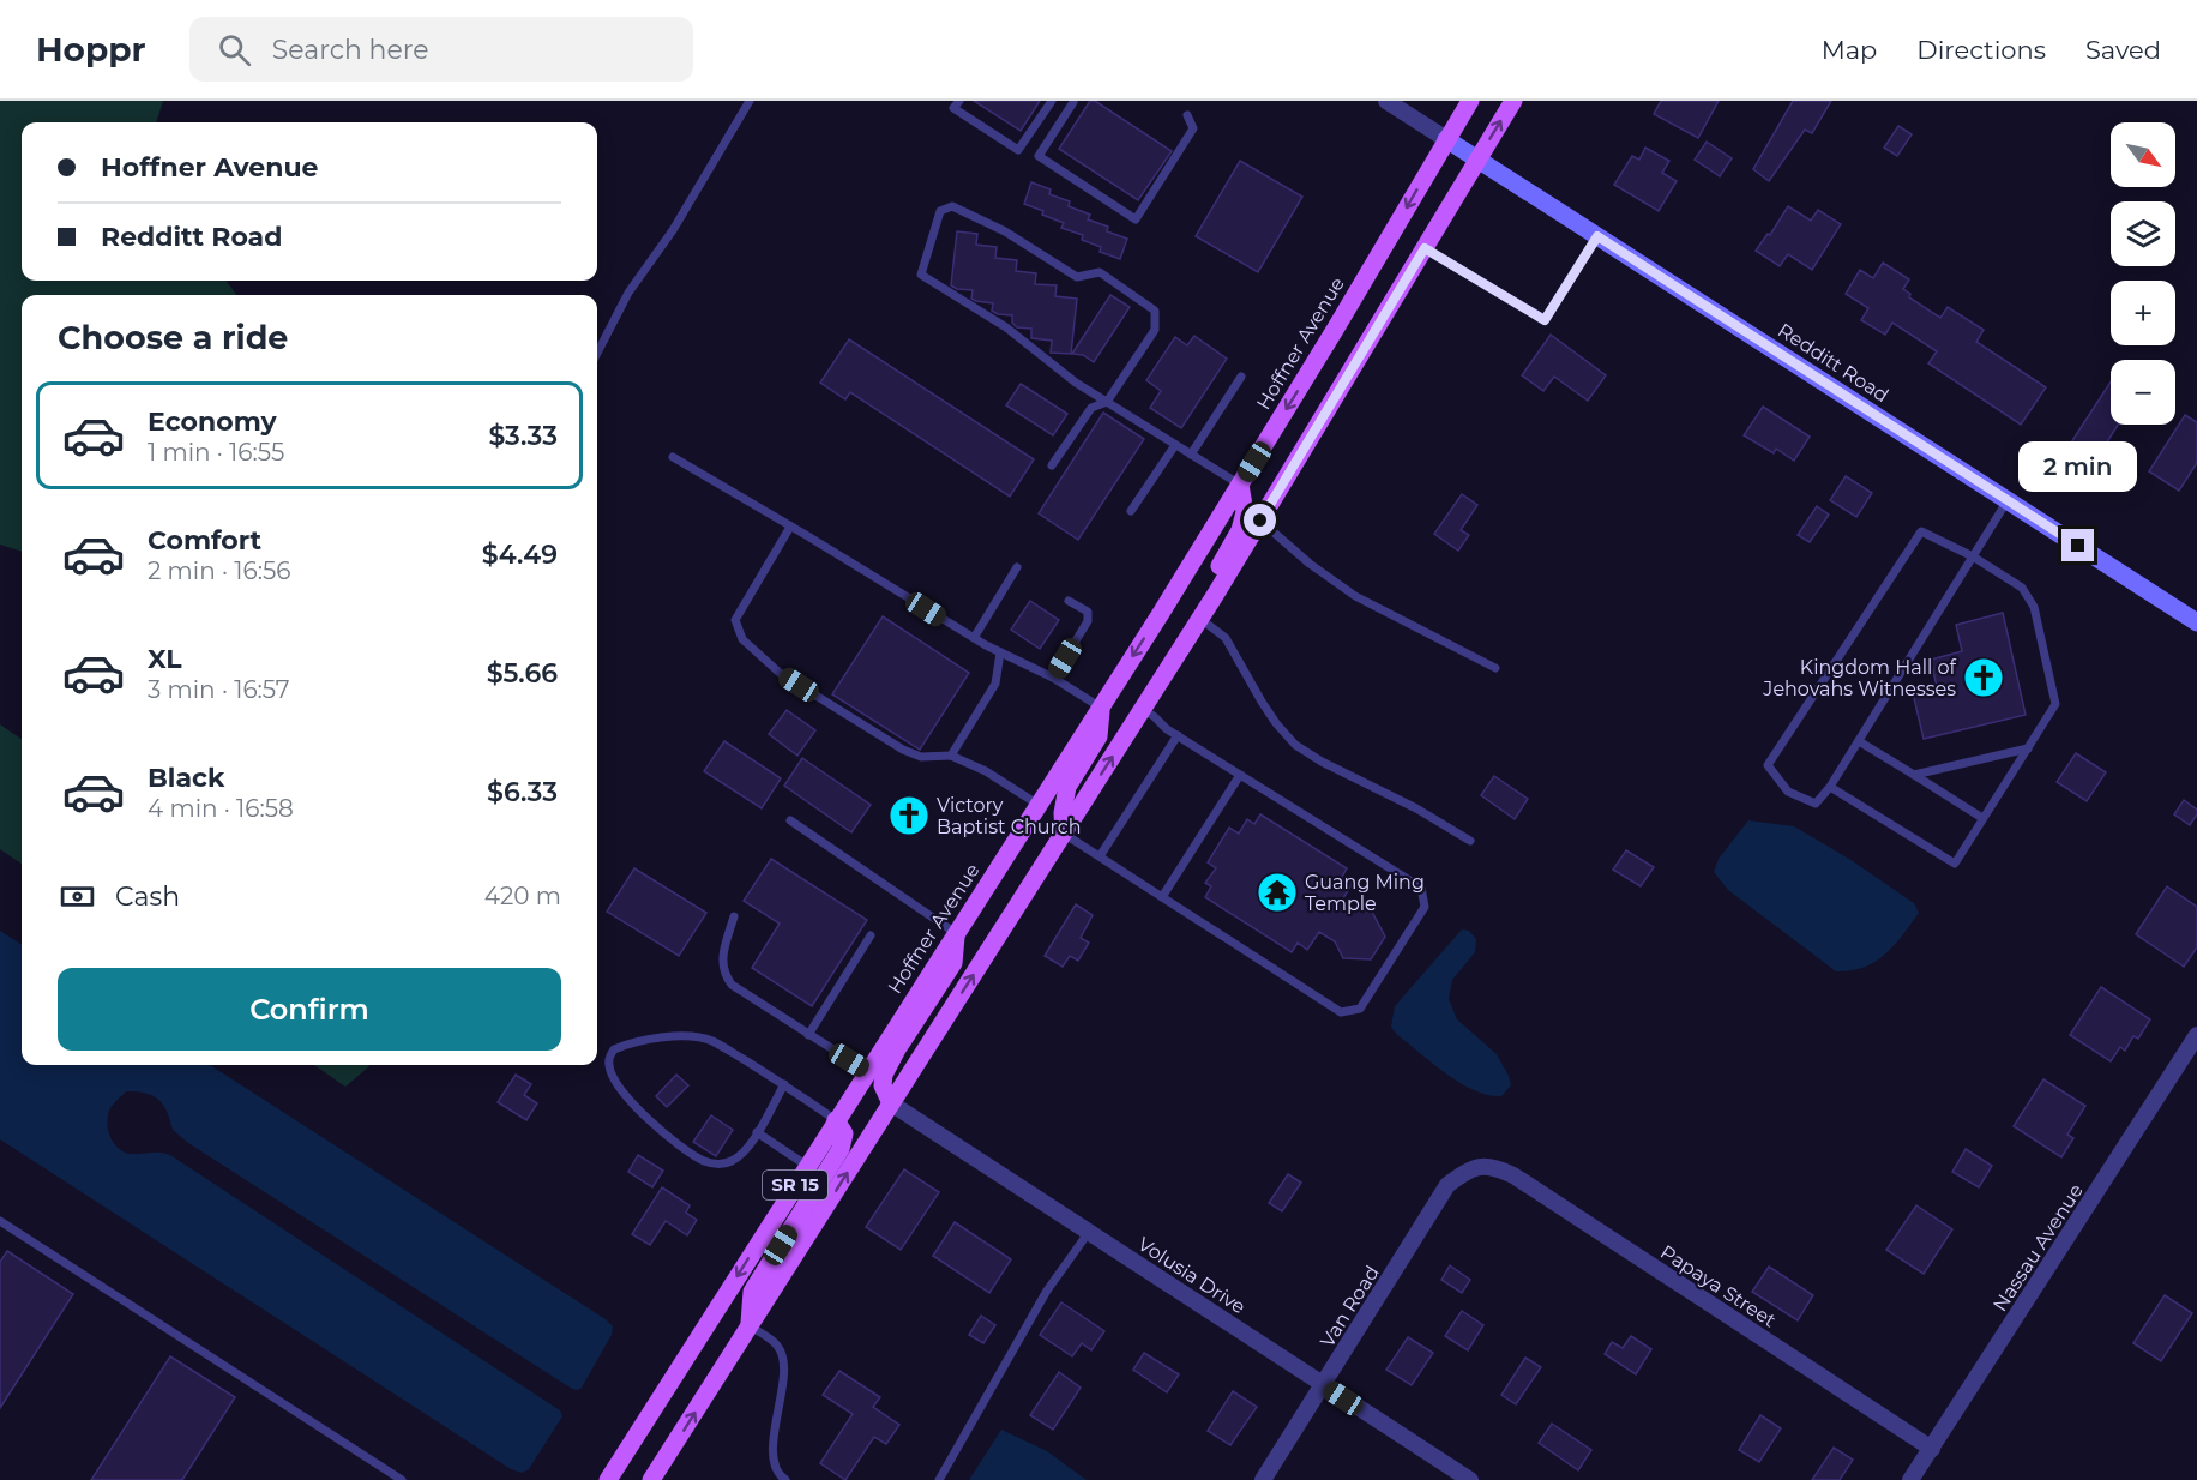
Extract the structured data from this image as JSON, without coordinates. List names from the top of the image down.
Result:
{
  "streets": {
    "main road": ["Hoffner Avenue", "SR 15"],
    "street": [
      "Redditt Road",
      "Nassau Avenue",
      "Volusia Drive",
      "Papaya Street",
      "Van Road"
    ]
  },
  "crossings": [
    ["Hoffner Avenue", "Redditt Road"],
    ["Redditt Road", "SR 15"],
    ["SR 15", "Volusia Drive"],
    ["Nassau Avenue", "Papaya Street"],
    ["Volusia Drive", "Van Road"],
    ["Papaya Street", "Van Road"]
  ],
  "places": {
    "church": ["Kingdom Hall of Jehovahs Witnesses", "Victory Baptist Church"],
    "temple": ["Guang Ming Temple"]
  },
  "north": "bottom right",
  "page": {
    "header": "Hoppr",
    "search": "Search here",
    "nav": ["Map", "Directions", "Saved"],
    "map_buttons": ["+", "−"],
    "banner": ["Hoffner Avenue", "Redditt Road"],
    "heading": "Choose a ride",
    "list": [
      {
        "name": "Economy",
        "note": "1 min · 16:55",
        "value": "$3.33"
      },
      {
        "name": "Comfort",
        "note": "2 min · 16:56",
        "value": "$4.49"
      },
      {
        "name": "XL",
        "note": "3 min · 16:57",
        "value": "$5.66"
      },
      {
        "name": "Black",
        "note": "4 min · 16:58",
        "value": "$6.33"
      }
    ],
    "bubble": "2 min",
    "pay": ["Cash", "420 m"],
    "buttons": "Confirm"
  }
}
